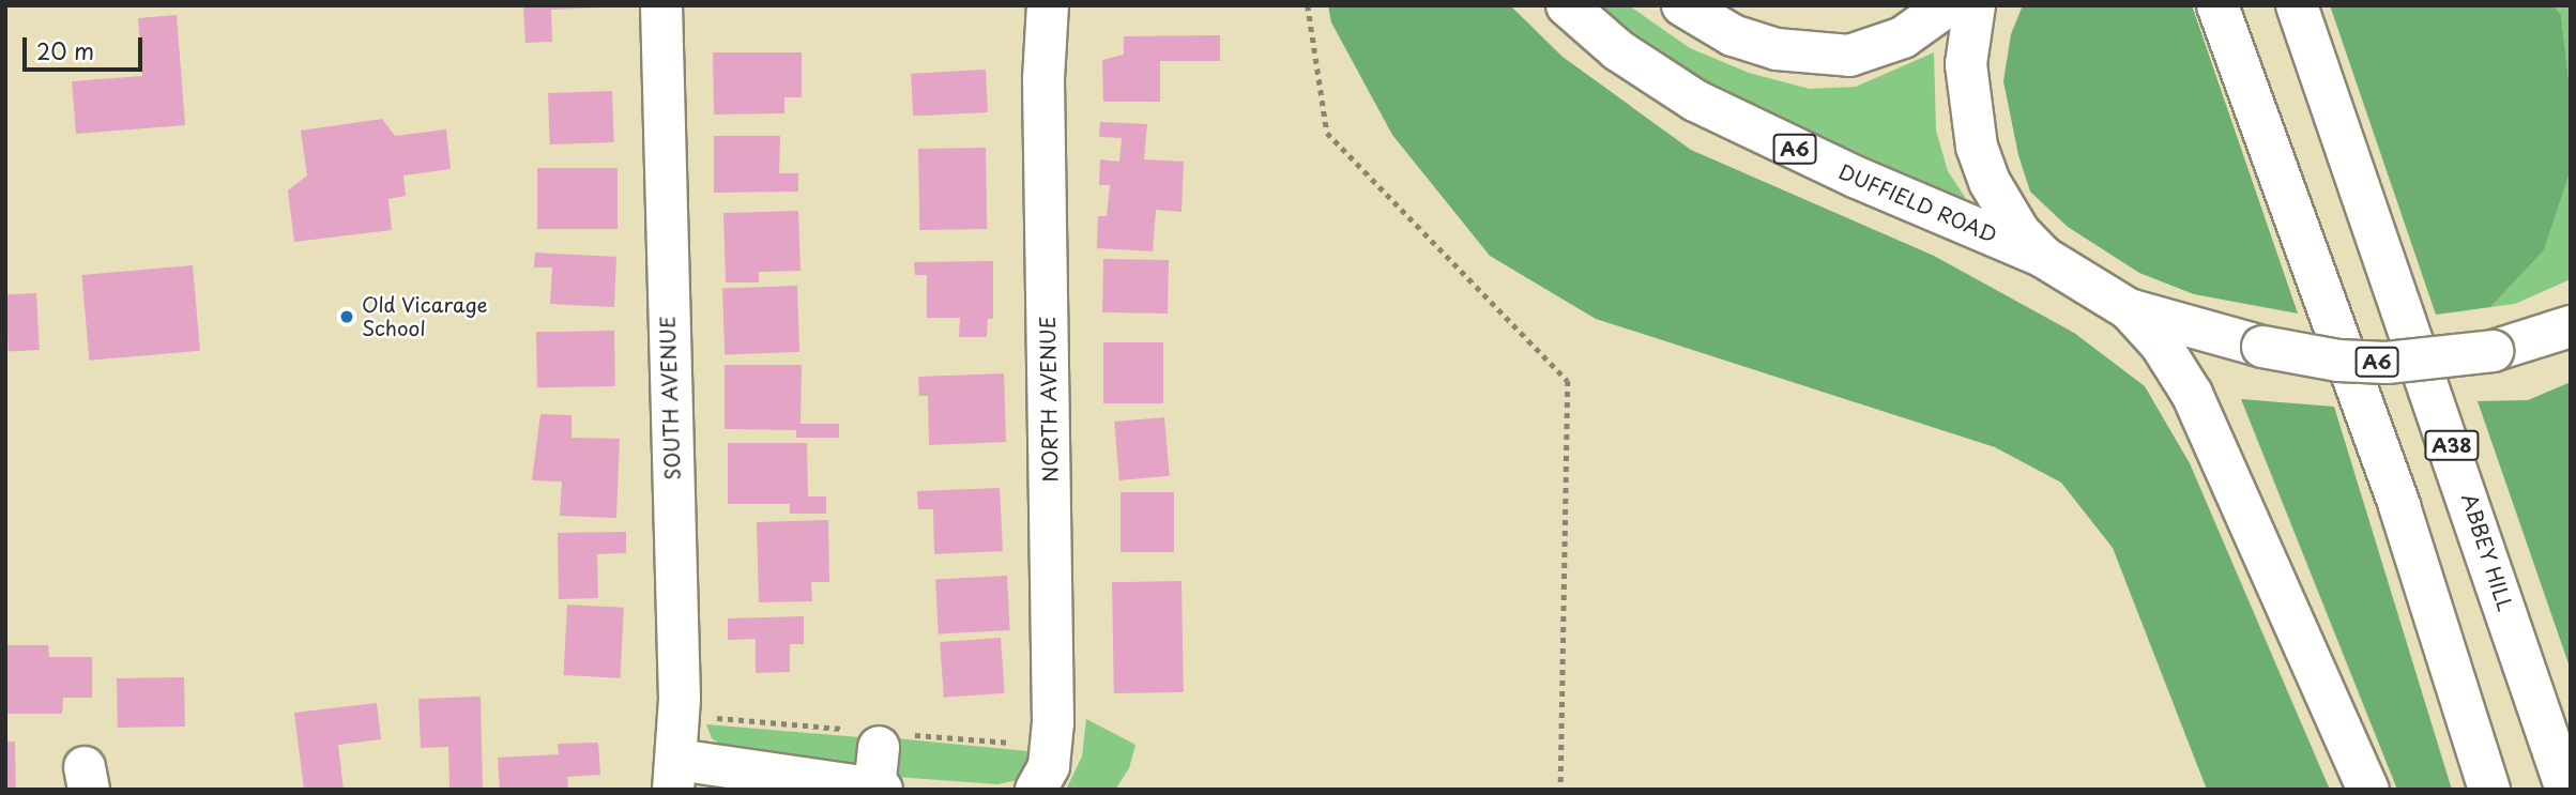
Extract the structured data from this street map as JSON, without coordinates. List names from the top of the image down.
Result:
{
  "streets": {
    "main road": [
      "A6",
      "DUFFIELD ROAD",
      "SOUTH AVENUE",
      "NORTH AVENUE",
      "A38",
      "ABBEY HILL"
    ]
  },
  "crossings": [
    ["A6", "DUFFIELD ROAD"]
  ],
  "places": ["Old Vicarage School"],
  "scale_bar": "20 m"
}
